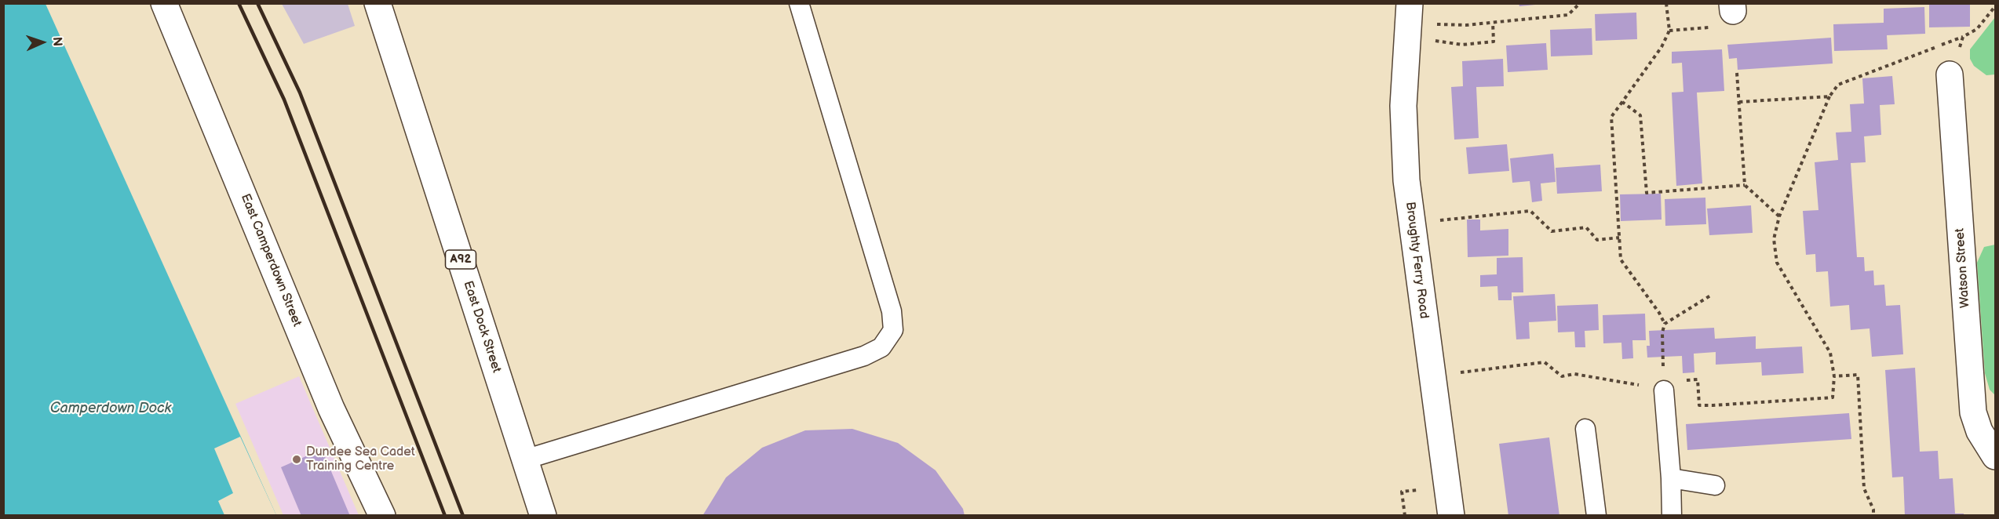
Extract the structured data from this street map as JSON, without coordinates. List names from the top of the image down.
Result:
{
  "streets": {
    "main road": [
      "A92",
      "East Camperdown Street",
      "Broughty Ferry Road",
      "Watson Street",
      "East Dock Street"
    ]
  },
  "water": ["Camperdown Dock"],
  "places": ["Dundee Sea Cadet Training Centre"],
  "north": "right"
}
